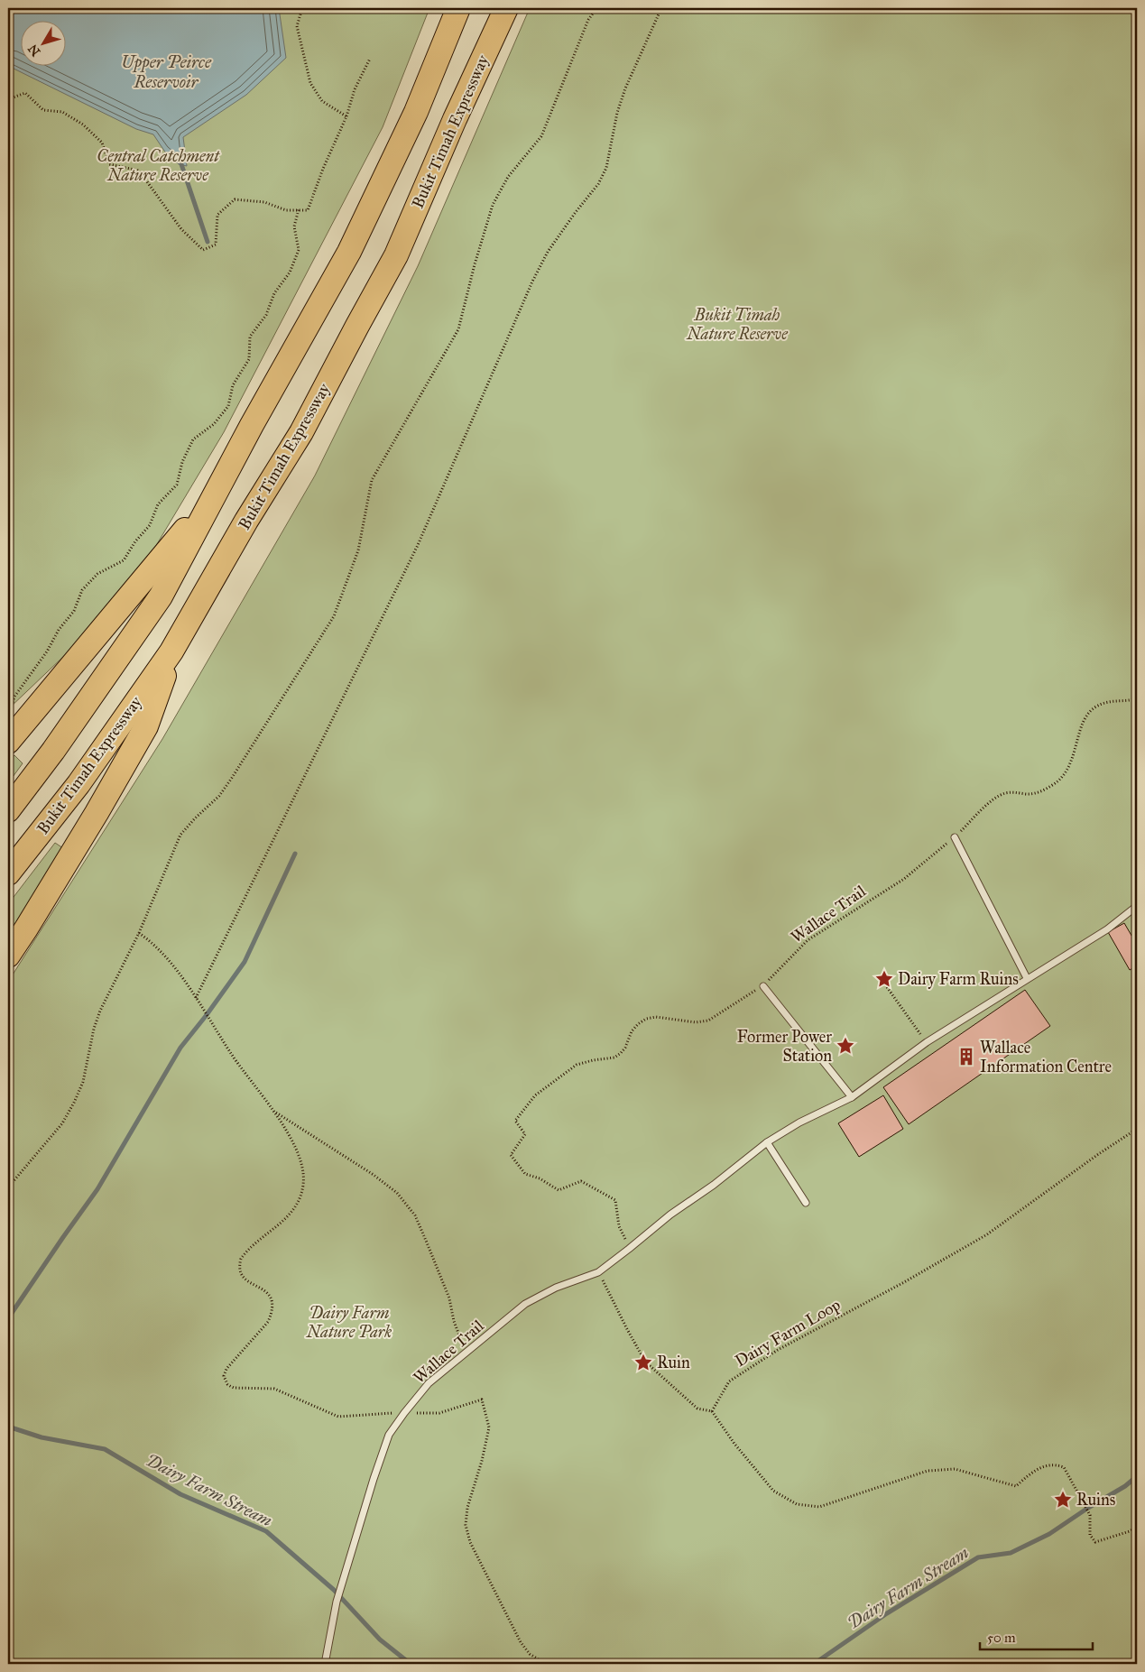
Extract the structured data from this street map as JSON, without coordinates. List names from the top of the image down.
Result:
{
  "streets": {
    "highway": ["Bukit Timah Expressway"],
    "lane": ["Wallace Trail"],
    "path": ["Dairy Farm Loop"]
  },
  "water": ["Upper Peirce Reservoir", "Dairy Farm Stream"],
  "parks": ["Central Catchment Nature Reserve", "Bukit Timah Nature Reserve", "Dairy Farm Nature Park"],
  "places": {
    "place": [
      "Dairy Farm Ruins",
      "Former Power Station",
      "Ruin",
      "Ruins"
    ],
    "building": ["Wallace Information Centre"]
  },
  "scale_bar": "50 m",
  "north": "bottom left"
}
